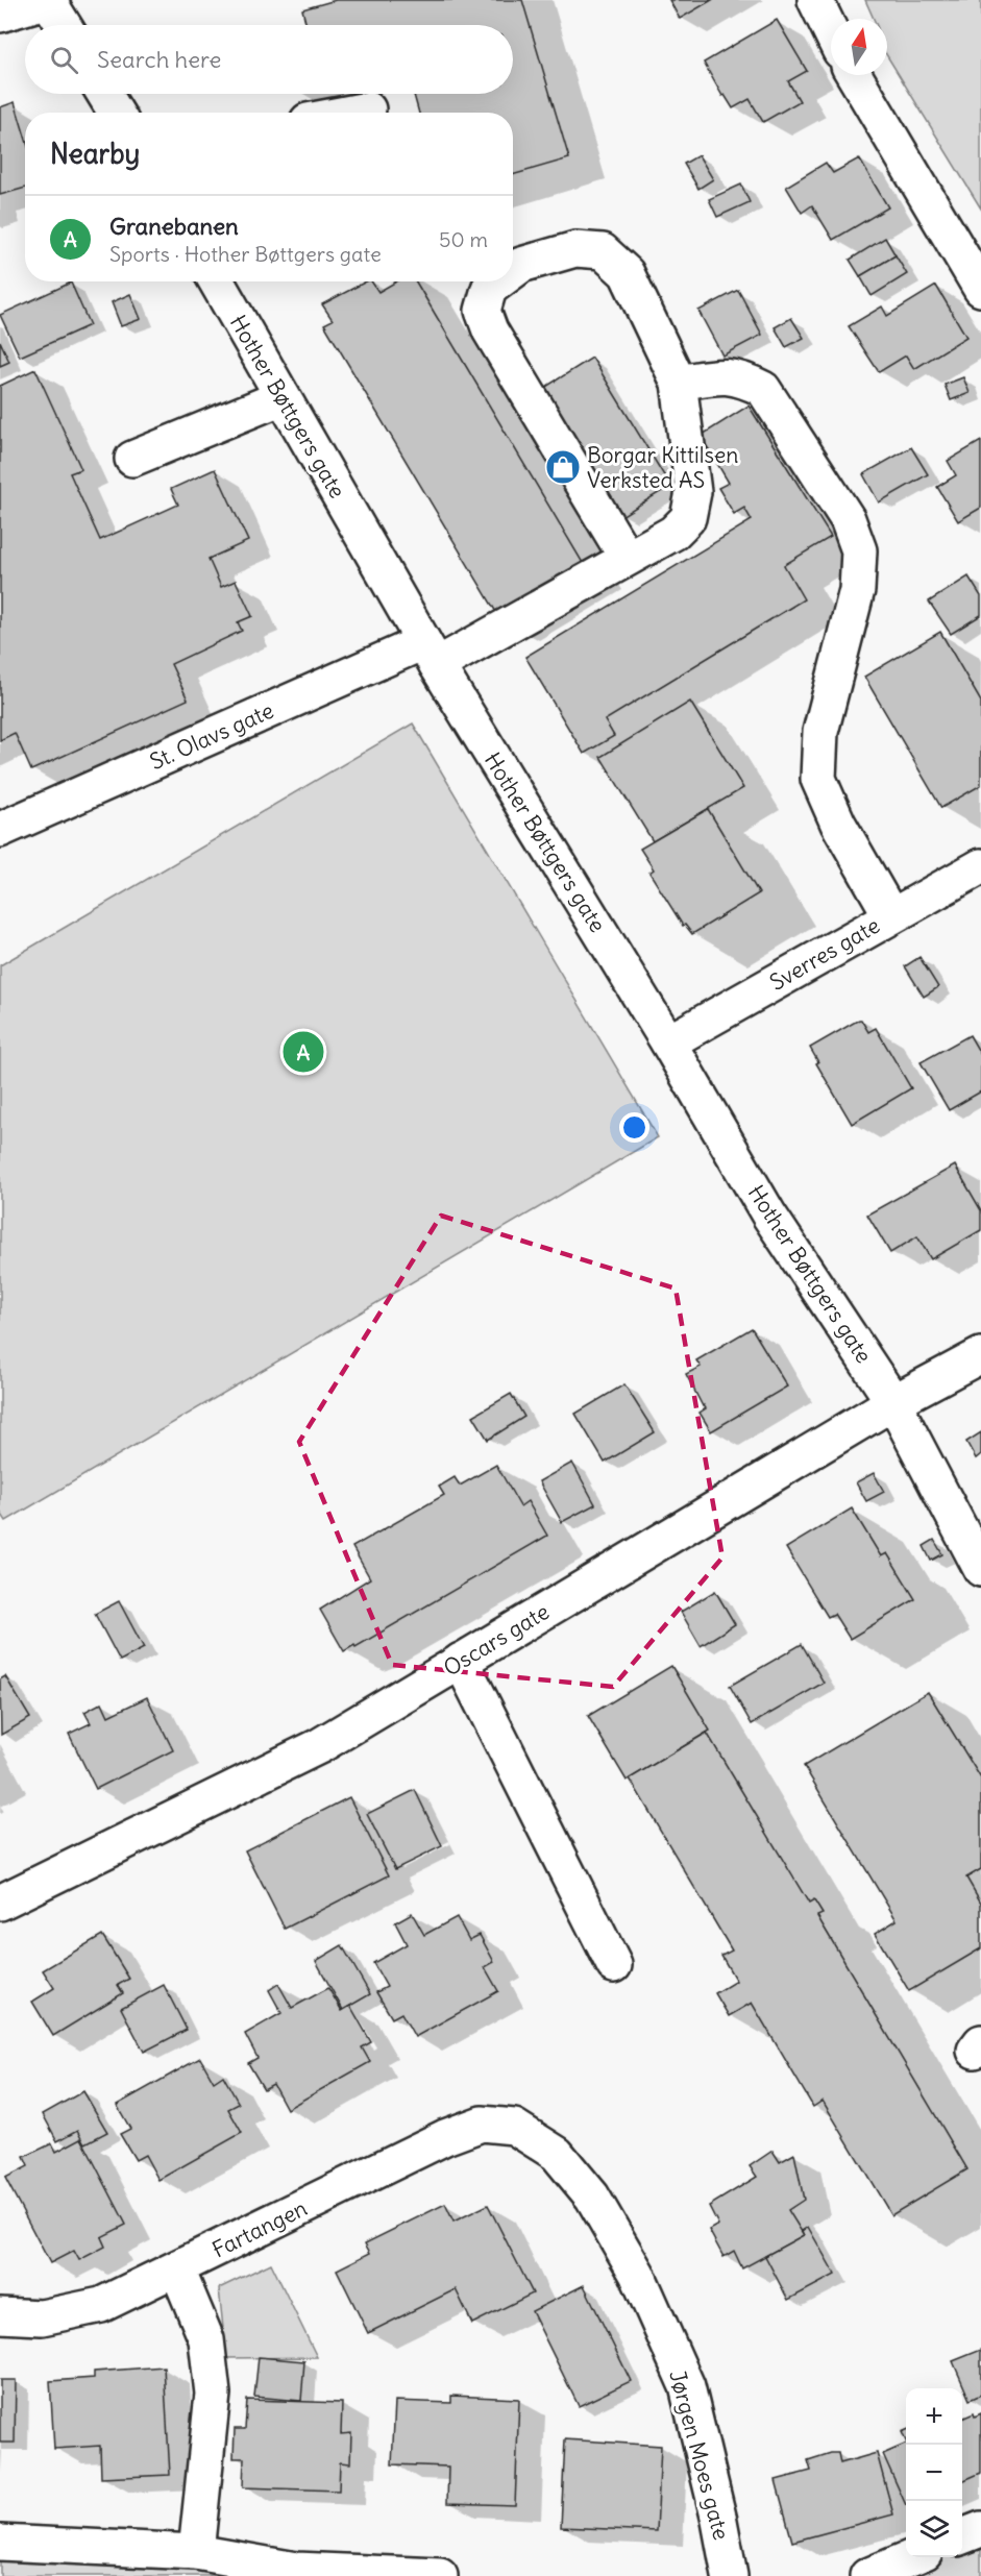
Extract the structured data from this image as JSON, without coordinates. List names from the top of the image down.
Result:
{
  "streets": {
    "street": [
      "Hother Bøttgers gate",
      "St. Olavs gate",
      "Sverres gate",
      "Oscars gate",
      "Fartangen",
      "Jørgen Moes gate"
    ]
  },
  "crossings": [
    ["Hother Bøttgers gate", "St. Olavs gate"],
    ["Hother Bøttgers gate", "Sverres gate"],
    ["Hother Bøttgers gate", "Oscars gate"],
    ["Fartangen", "Jørgen Moes gate"]
  ],
  "places": {
    "shop": ["Borgar Kittilsen Verksted AS"]
  },
  "north": "top",
  "page": {
    "search": "Search here",
    "heading": "Nearby",
    "list": [
      {
        "mark": "A",
        "name": "Granebanen",
        "note": "Sports · Hother Bøttgers gate",
        "value": "50 m"
      }
    ],
    "pins": "A",
    "map_buttons": ["+", "−"]
  }
}
